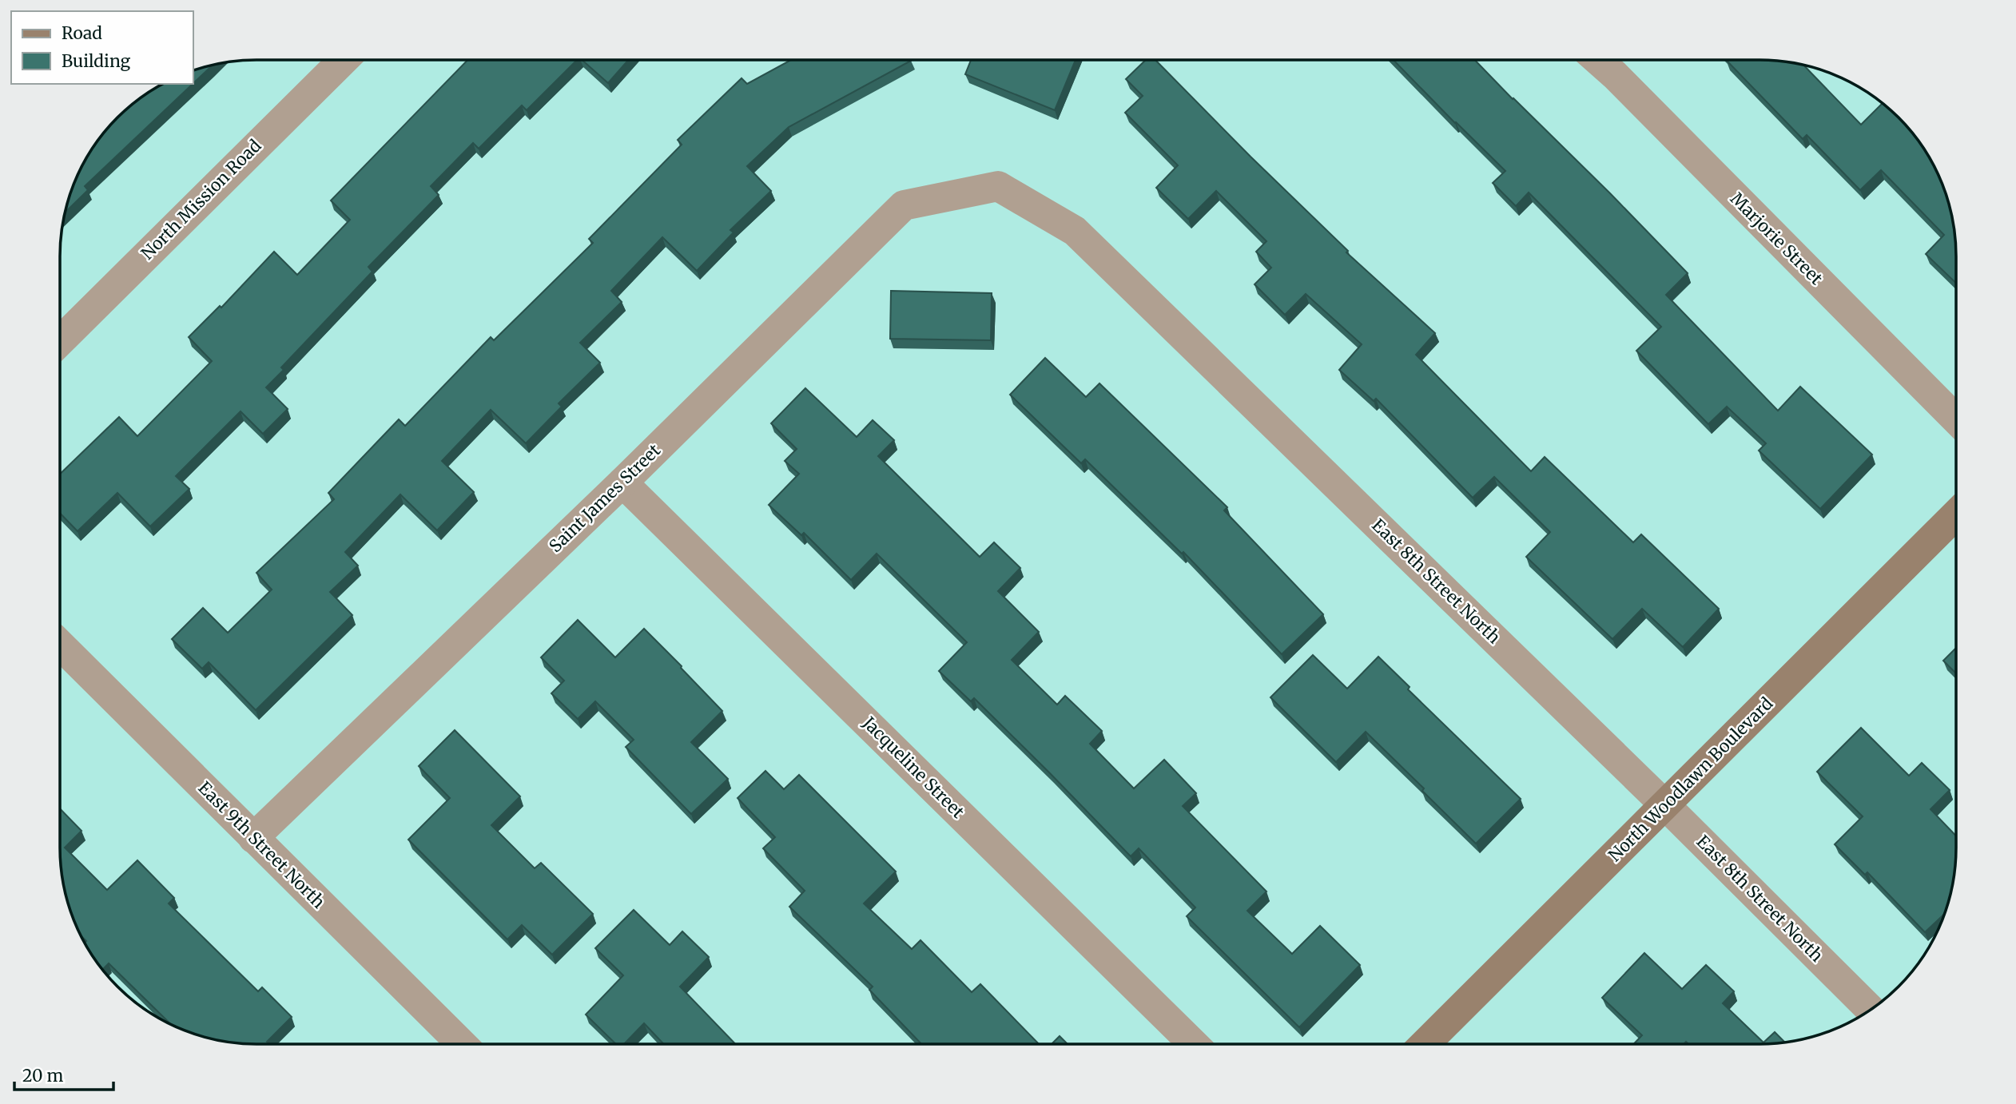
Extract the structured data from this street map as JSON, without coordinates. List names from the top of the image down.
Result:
{
  "streets": {
    "main road": ["North Woodlawn Boulevard"],
    "street": [
      "North Mission Road",
      "Marjorie Street",
      "Saint James Street",
      "East 8th Street North",
      "Jacqueline Street",
      "East 9th Street North"
    ]
  },
  "crossings": [
    ["Saint James Street", "East 8th Street North"],
    ["Saint James Street", "Jacqueline Street"],
    ["Saint James Street", "East 9th Street North"],
    ["East 8th Street North", "North Woodlawn Boulevard"]
  ],
  "legend": ["Road", "Building"],
  "scale_bar": "20 m"
}
